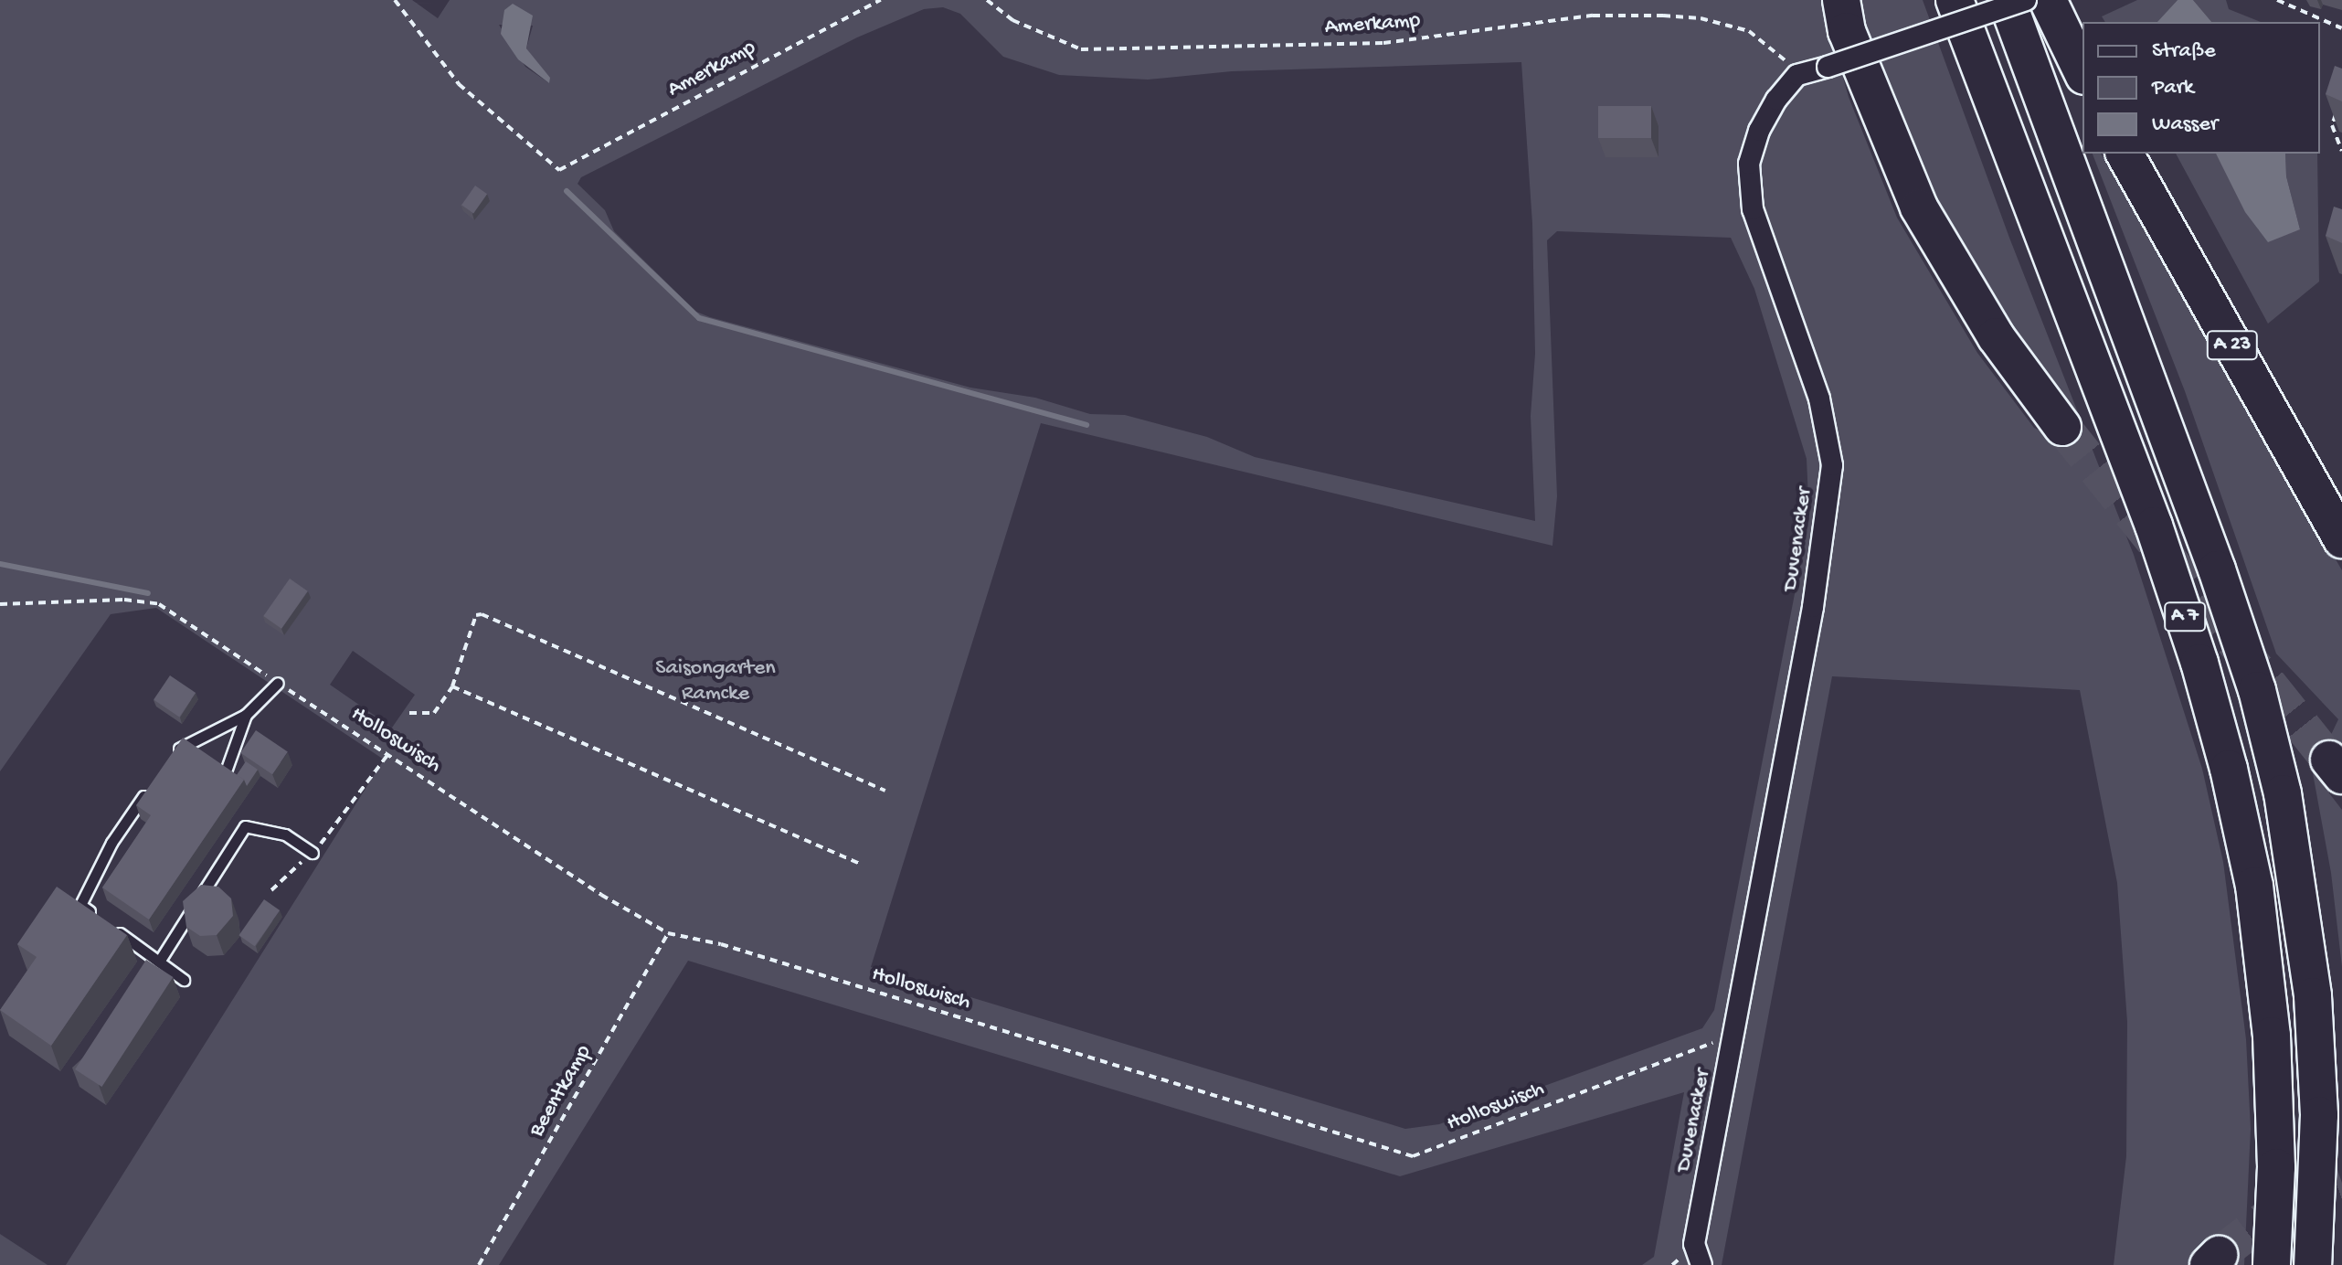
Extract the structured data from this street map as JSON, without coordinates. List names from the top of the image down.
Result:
{
  "streets": {
    "highway": ["A 23", "A 7"],
    "street": ["Duvenacker"],
    "path": ["Amerkamp", "Holloswisch", "Beentkamp"]
  },
  "crossings": [
    ["Amerkamp", "Duvenacker"],
    ["Duvenacker", "Holloswisch"],
    ["Holloswisch", "Beentkamp"]
  ],
  "parks": ["Saisongarten Ramcke"],
  "legend": ["Straße", "Park", "Wasser"]
}
